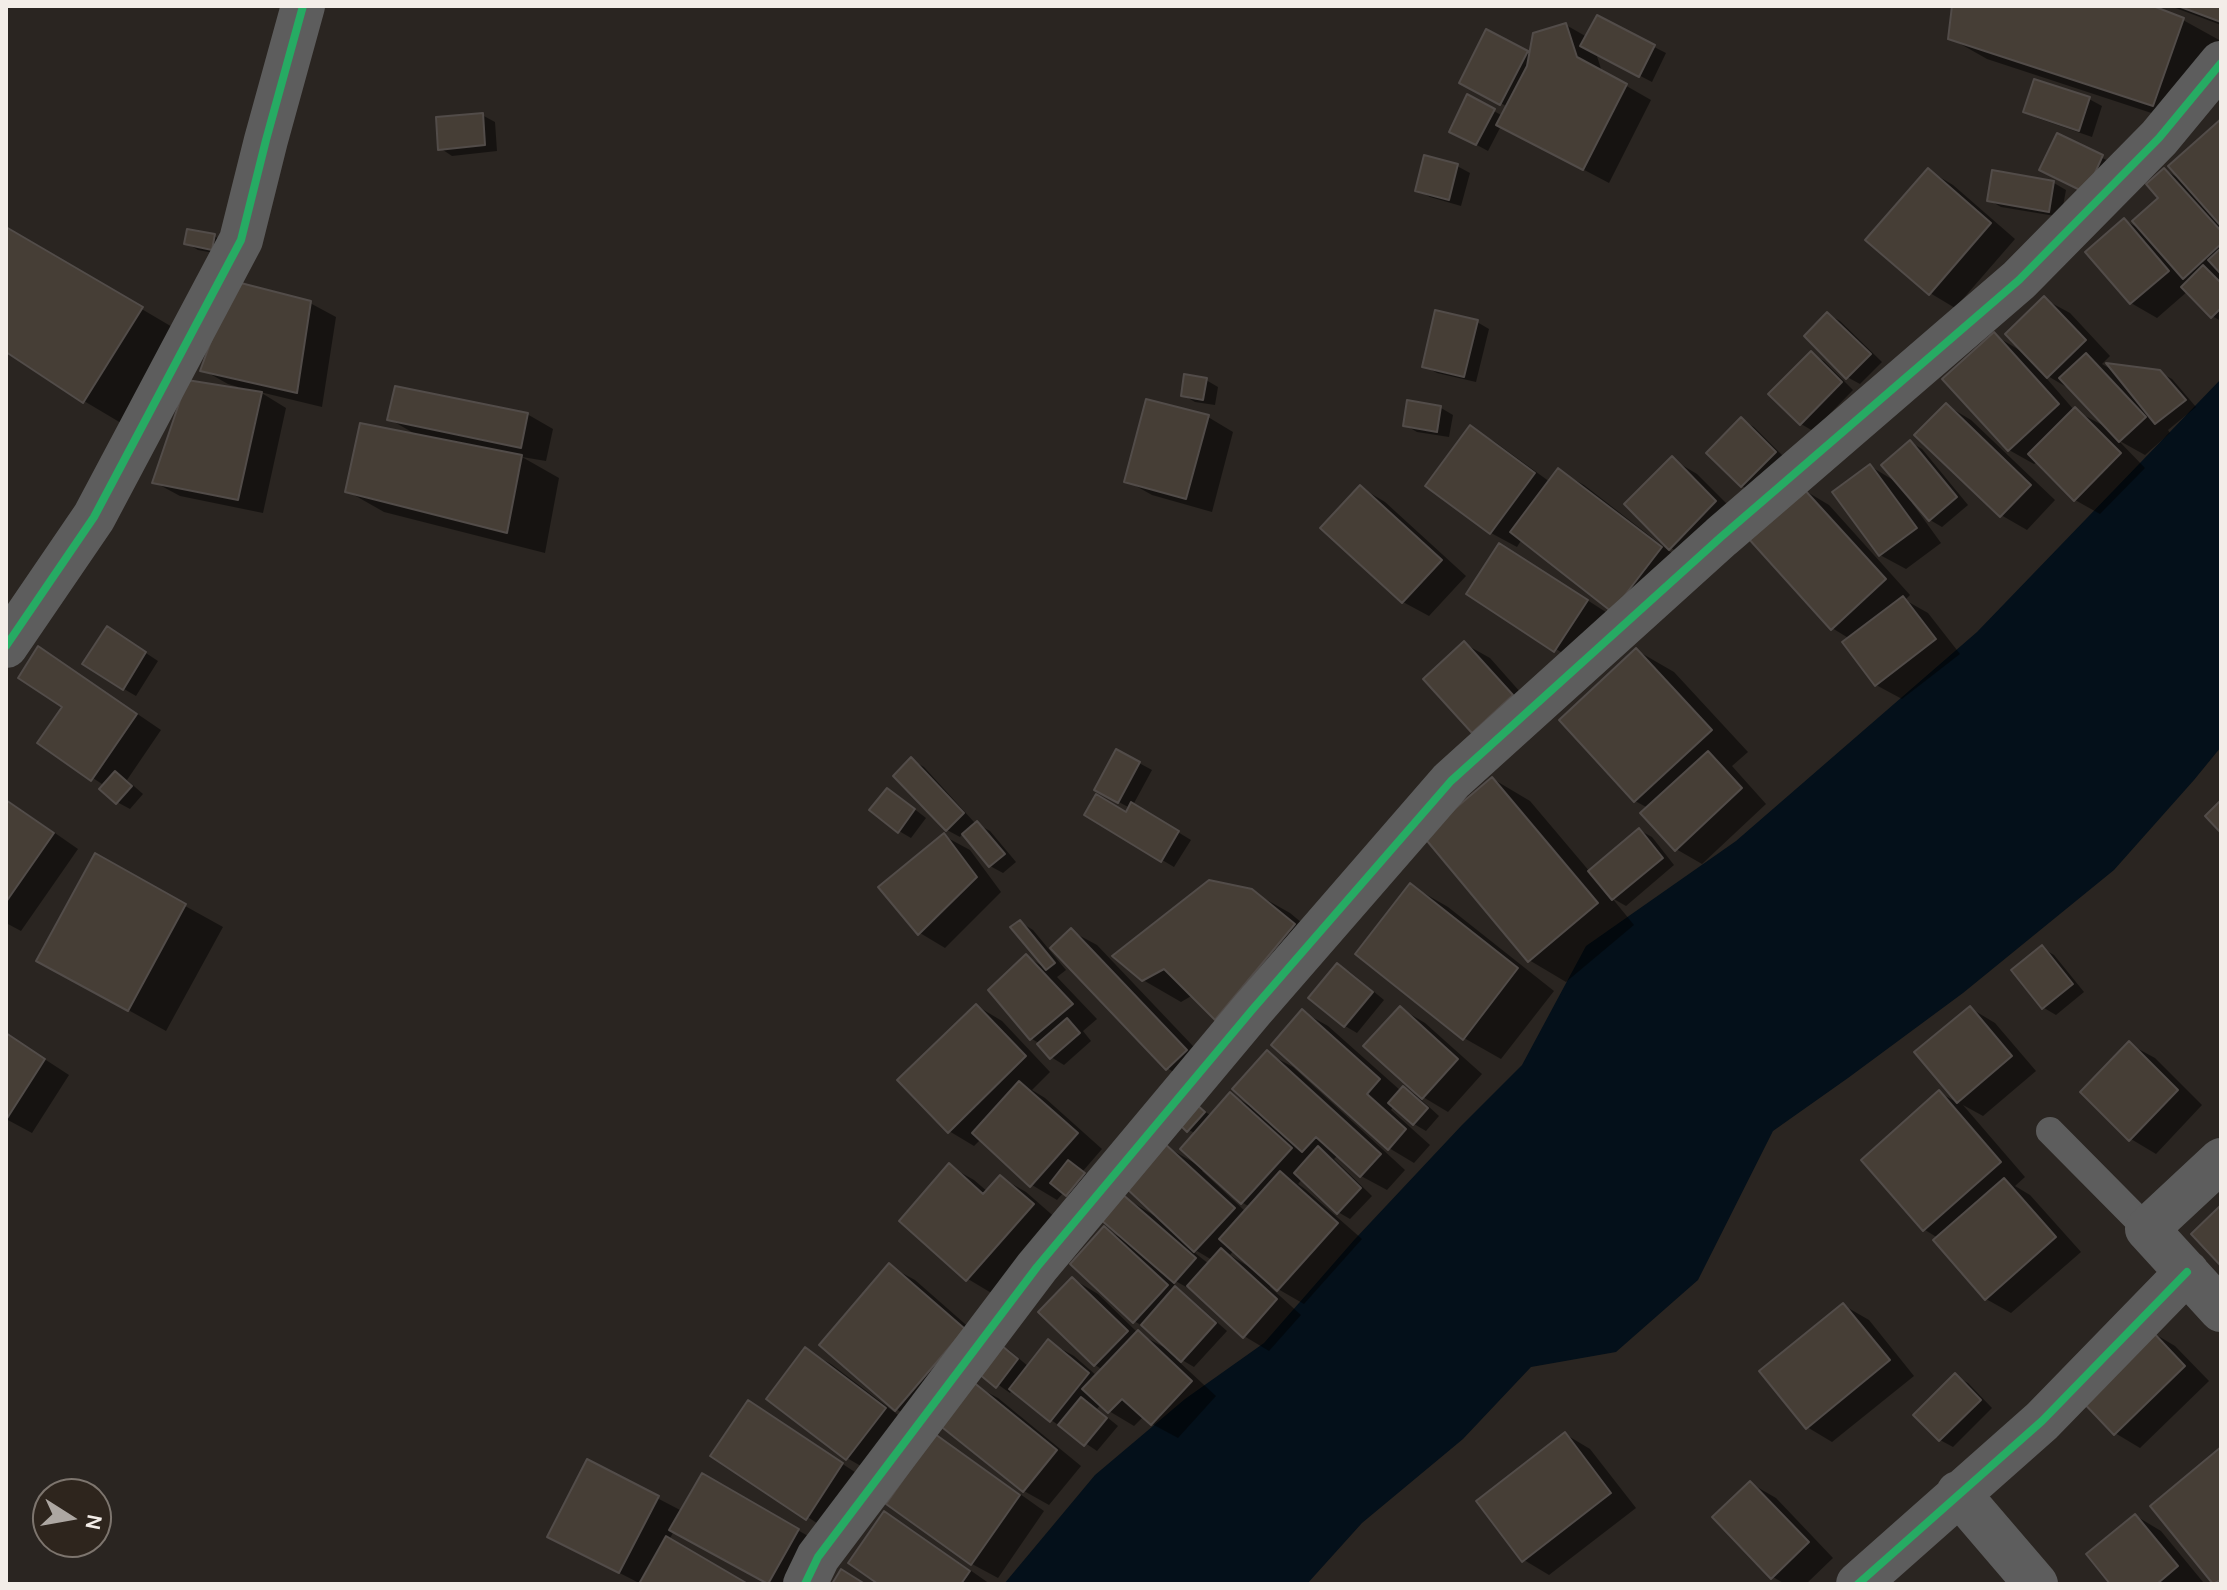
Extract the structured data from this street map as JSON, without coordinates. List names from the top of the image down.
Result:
{
  "north": "right"
}
